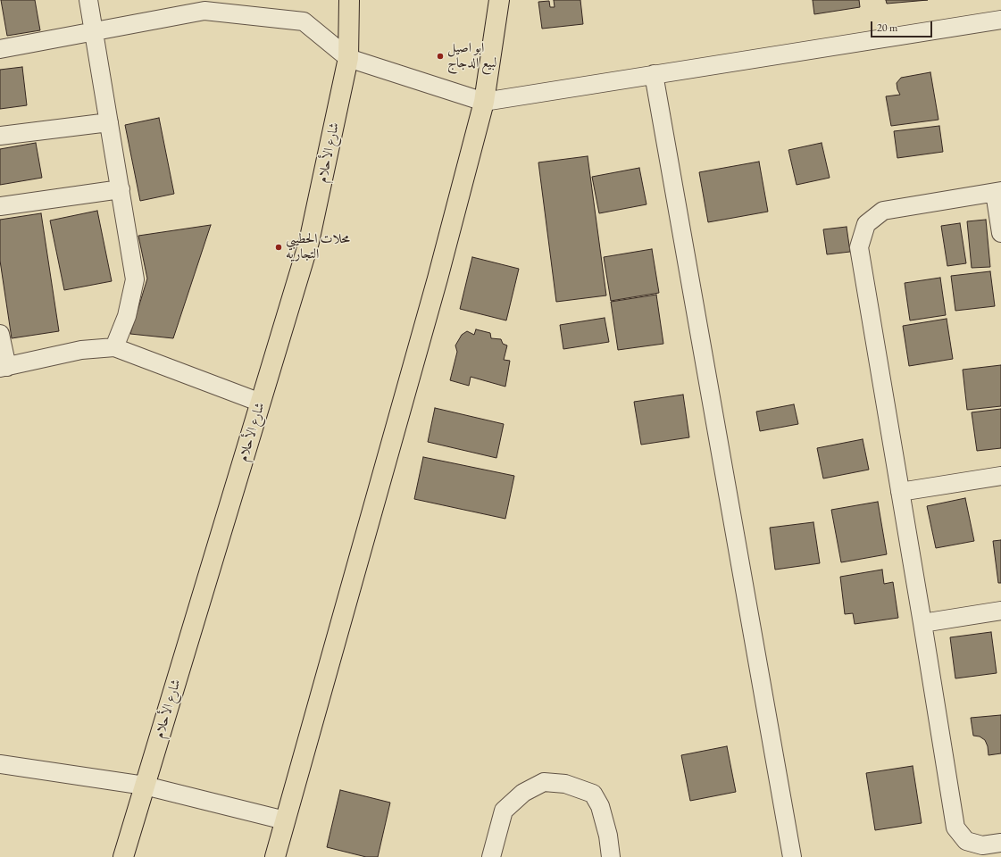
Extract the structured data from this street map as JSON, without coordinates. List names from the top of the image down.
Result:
{
  "streets": {
    "main road": ["شارع الأحلام"]
  },
  "places": ["ابو اصيل لبيع الدجاج", "محلات الحطيبي التجاريه"],
  "scale_bar": "20 m"
}
